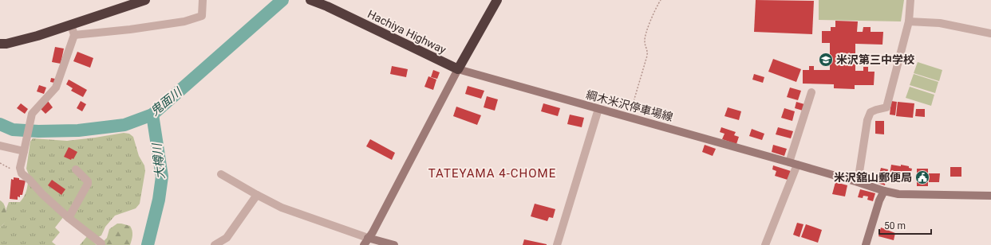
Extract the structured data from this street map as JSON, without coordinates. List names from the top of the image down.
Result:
{
  "streets": {
    "highway": ["Hachiya Highway"],
    "main road": ["綱木米沢停車場線"]
  },
  "crossings": [
    ["Hachiya Highway", "綱木米沢停車場線"]
  ],
  "districts": ["TATEYAMA 4-CHOME"],
  "water": ["鬼面川", "大樽川"],
  "places": {
    "school or university": ["米沢第三中学校"],
    "public building": ["米沢舘山郵便局"]
  },
  "scale_bar": "50 m"
}
